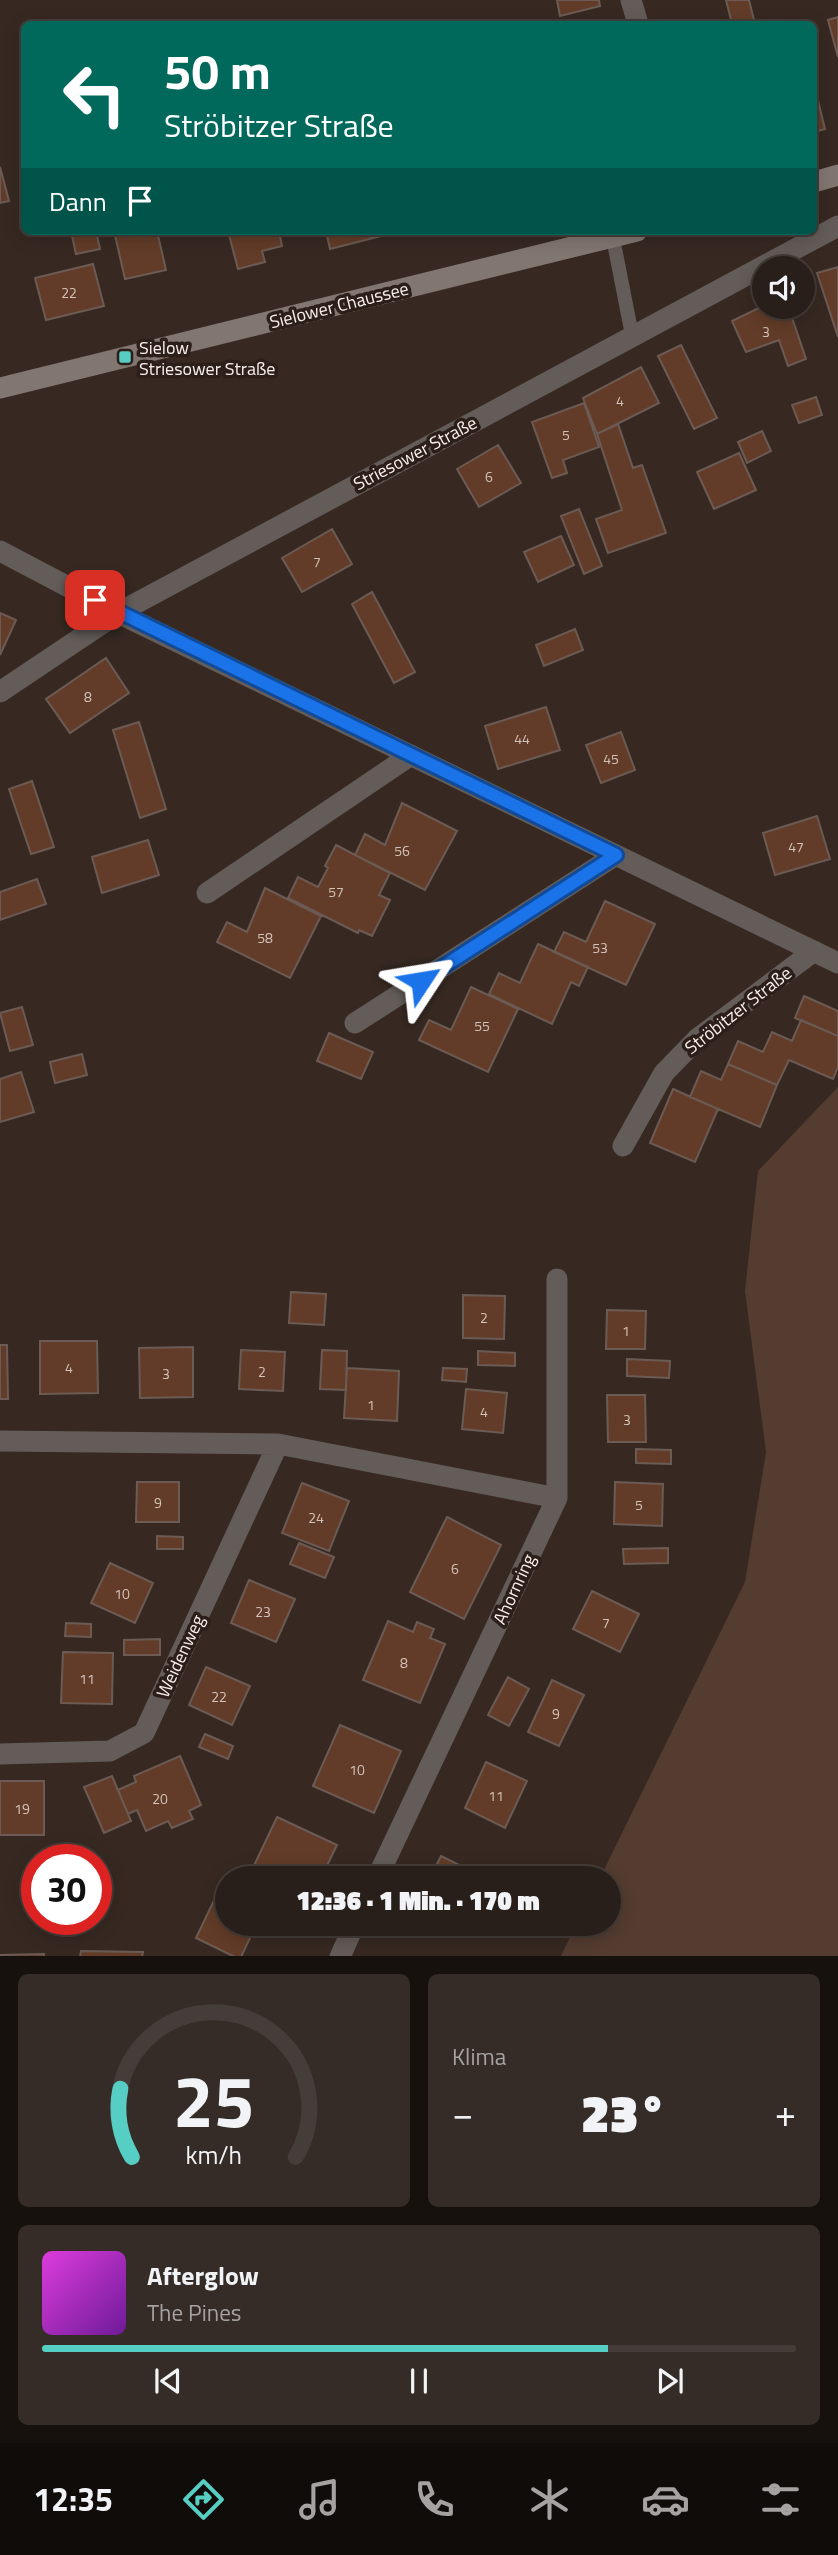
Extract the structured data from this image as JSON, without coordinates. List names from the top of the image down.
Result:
{
  "streets": {
    "main road": ["Sielower Chaussee"],
    "street": [
      "Striesower Straße",
      "Ströbitzer Straße",
      "Ahornring",
      "Weidenweg"
    ]
  },
  "crossings": [
    ["Striesower Straße", "Ströbitzer Straße"]
  ],
  "places": {
    "transit": ["Sielow Striesower Straße"]
  },
  "house_numbers": [
    "22",
    "3",
    "4",
    "5",
    "6",
    "7",
    "8",
    "44",
    "45",
    "47",
    "56",
    "57",
    "58",
    "53",
    "55",
    "2",
    "1",
    "4",
    "2",
    "3",
    "1",
    "4",
    "3",
    "9",
    "5",
    "24",
    "6",
    "10",
    "23",
    "7",
    "8",
    "11",
    "22",
    "9",
    "10",
    "11",
    "20",
    "19"
  ],
  "page": {
    "turn": ["50 m", "Ströbitzer Straße"],
    "then": "Dann",
    "limit": "30",
    "trip": "12:36 · 1 Min. · 170 m",
    "tile": "Klima",
    "heat": ["−", "23°", "+"],
    "song": ["Afterglow", "The Pines"],
    "tabs": "12:35",
    "gauge": ["25", "km/h"]
  }
}
